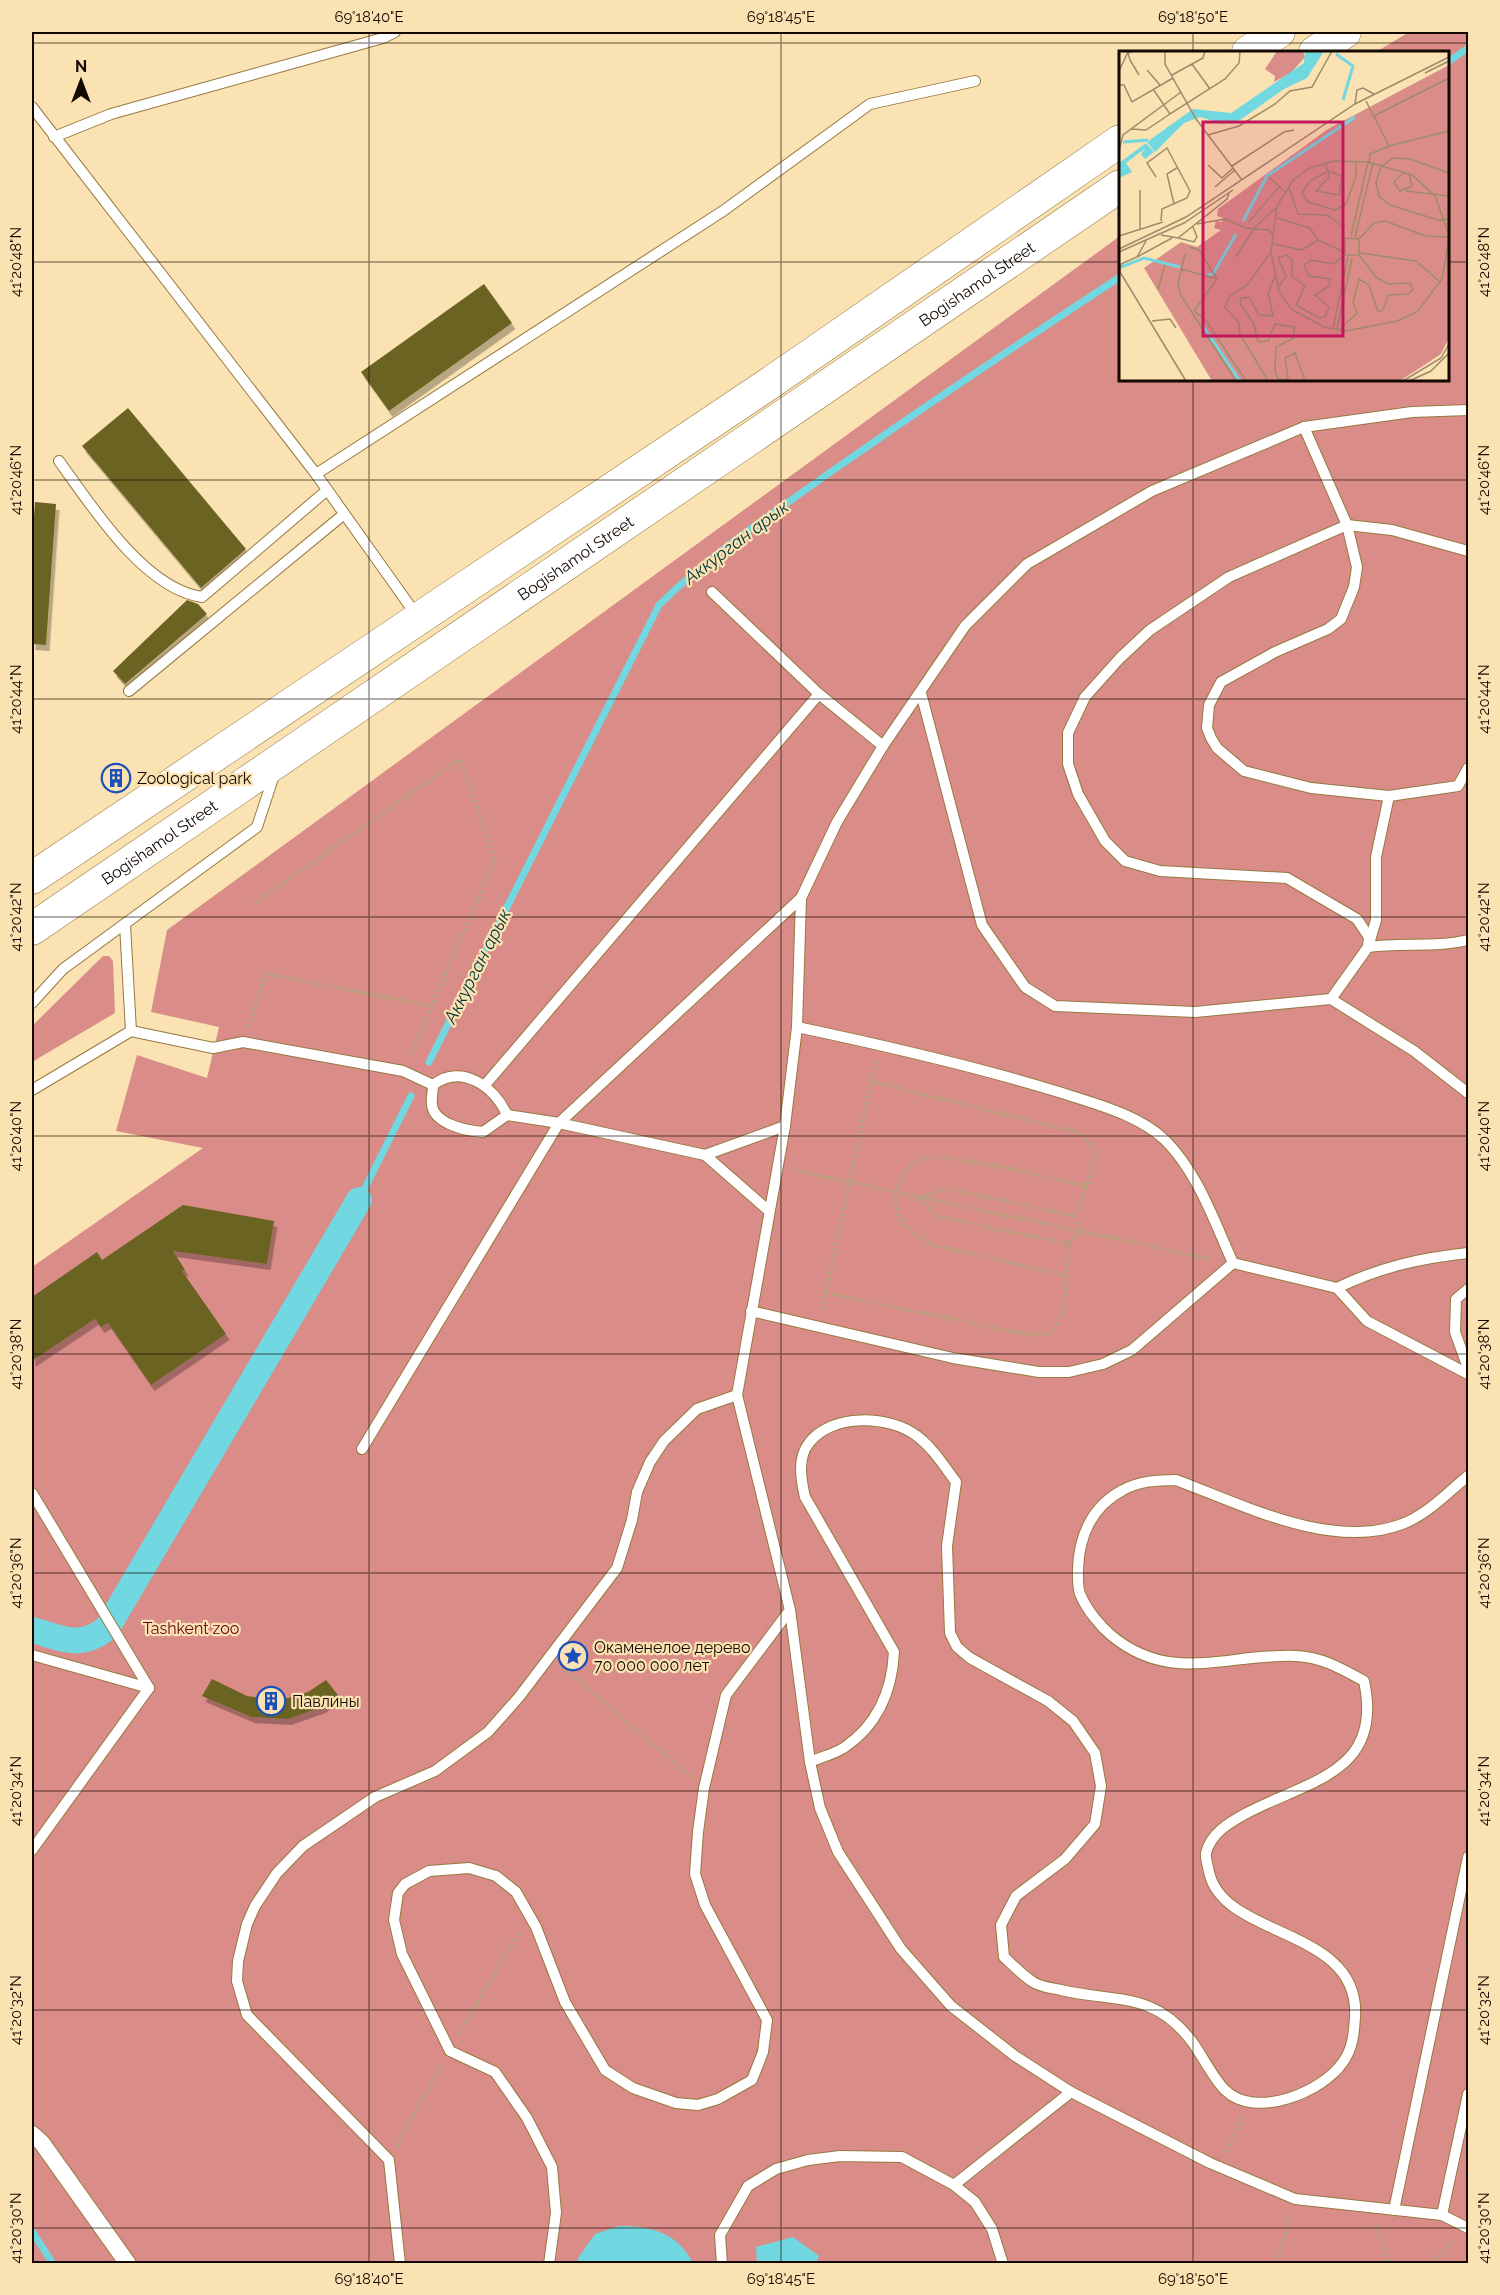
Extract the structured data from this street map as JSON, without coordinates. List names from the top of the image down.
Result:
{
  "streets": {
    "main road": ["Bogishamol Street"]
  },
  "water": ["Аккурган арык"],
  "parks": ["Tashkent zoo"],
  "places": {
    "building": ["Zoological park", "Павлины"],
    "place": ["Окаменелое дерево 70 000 000 лет"]
  },
  "north": "top",
  "coordinates": [
    "69°18'40\"E",
    "69°18'45\"E",
    "69°18'50\"E",
    "41°20'48\"N",
    "41°20'46\"N",
    "41°20'44\"N",
    "41°20'42\"N",
    "41°20'40\"N",
    "41°20'38\"N",
    "41°20'36\"N",
    "41°20'34\"N",
    "41°20'32\"N",
    "41°20'30\"N"
  ]
}
